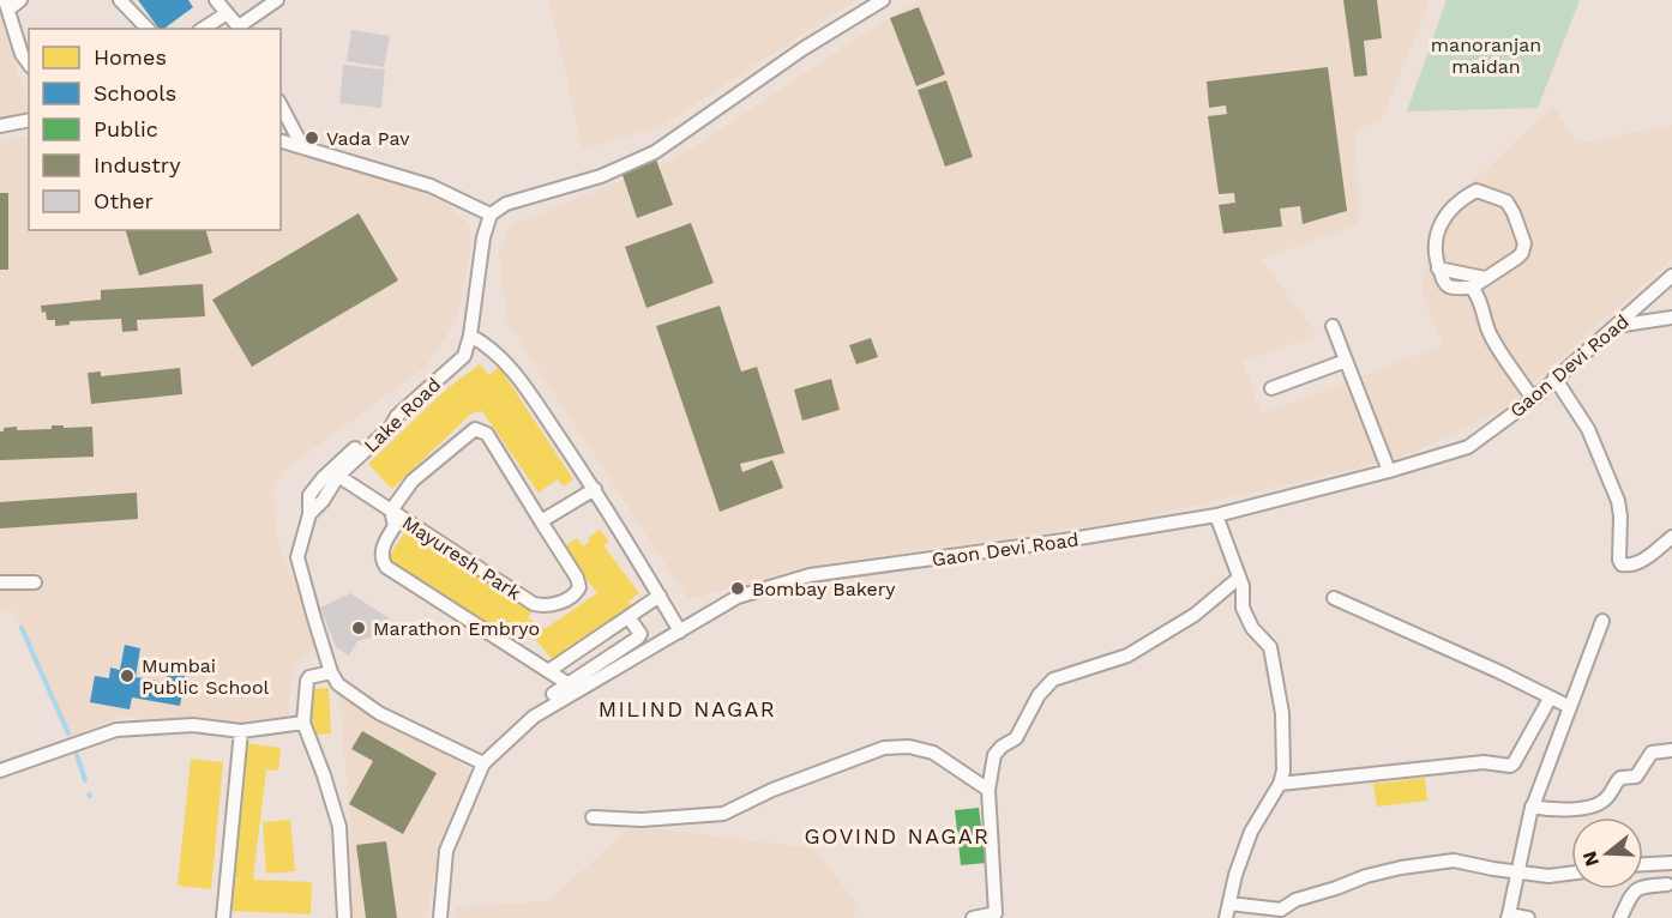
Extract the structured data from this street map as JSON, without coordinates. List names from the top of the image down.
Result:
{
  "streets": {
    "street": ["Gaon Devi Road", "Lake Road", "Mayuresh Park"]
  },
  "districts": ["MILIND NAGAR", "GOVIND NAGAR"],
  "parks": ["manoranjan maidan"],
  "places": [
    "Vada Pav",
    "Bombay Bakery",
    "Marathon Embryo",
    "Mumbai Public School"
  ],
  "legend": [
    "Homes",
    "Schools",
    "Public",
    "Industry",
    "Other"
  ],
  "north": "left"
}
